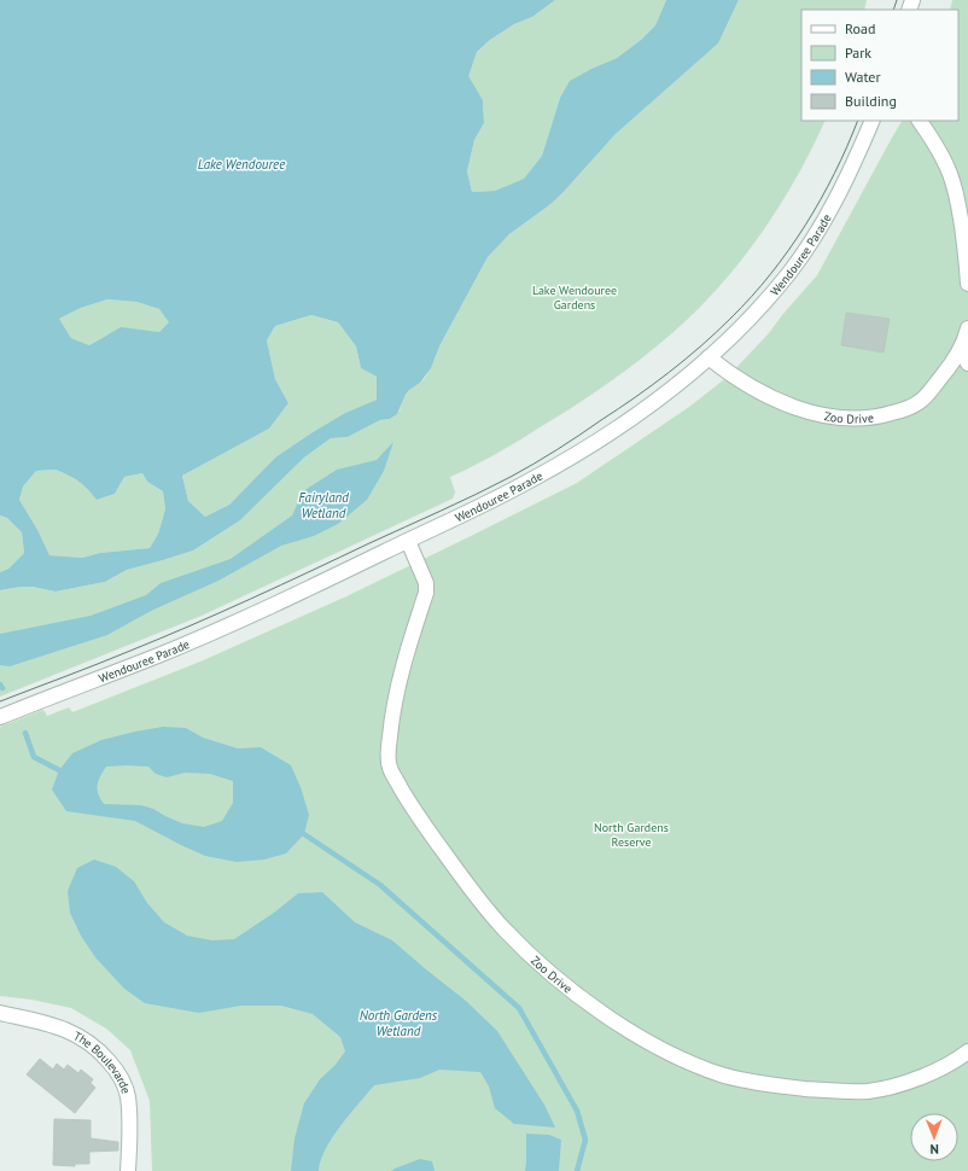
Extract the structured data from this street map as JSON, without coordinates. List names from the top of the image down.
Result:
{
  "streets": {
    "street": ["Wendouree Parade", "Zoo Drive", "The Boulevarde"]
  },
  "crossings": [
    ["Wendouree Parade", "Zoo Drive"]
  ],
  "water": ["Lake Wendouree", "Fairyland Wetland", "North Gardens Wetland"],
  "parks": ["Lake Wendouree Gardens", "North Gardens Reserve"],
  "legend": [
    "Road",
    "Park",
    "Water",
    "Building"
  ],
  "north": "bottom"
}
